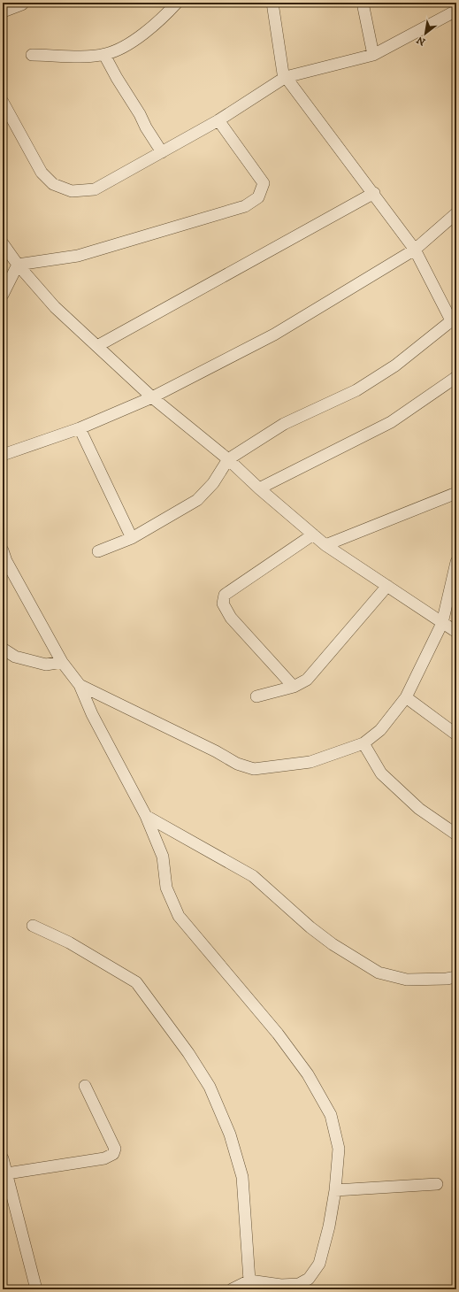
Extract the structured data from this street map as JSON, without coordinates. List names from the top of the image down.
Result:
{
  "north": "bottom left"
}
